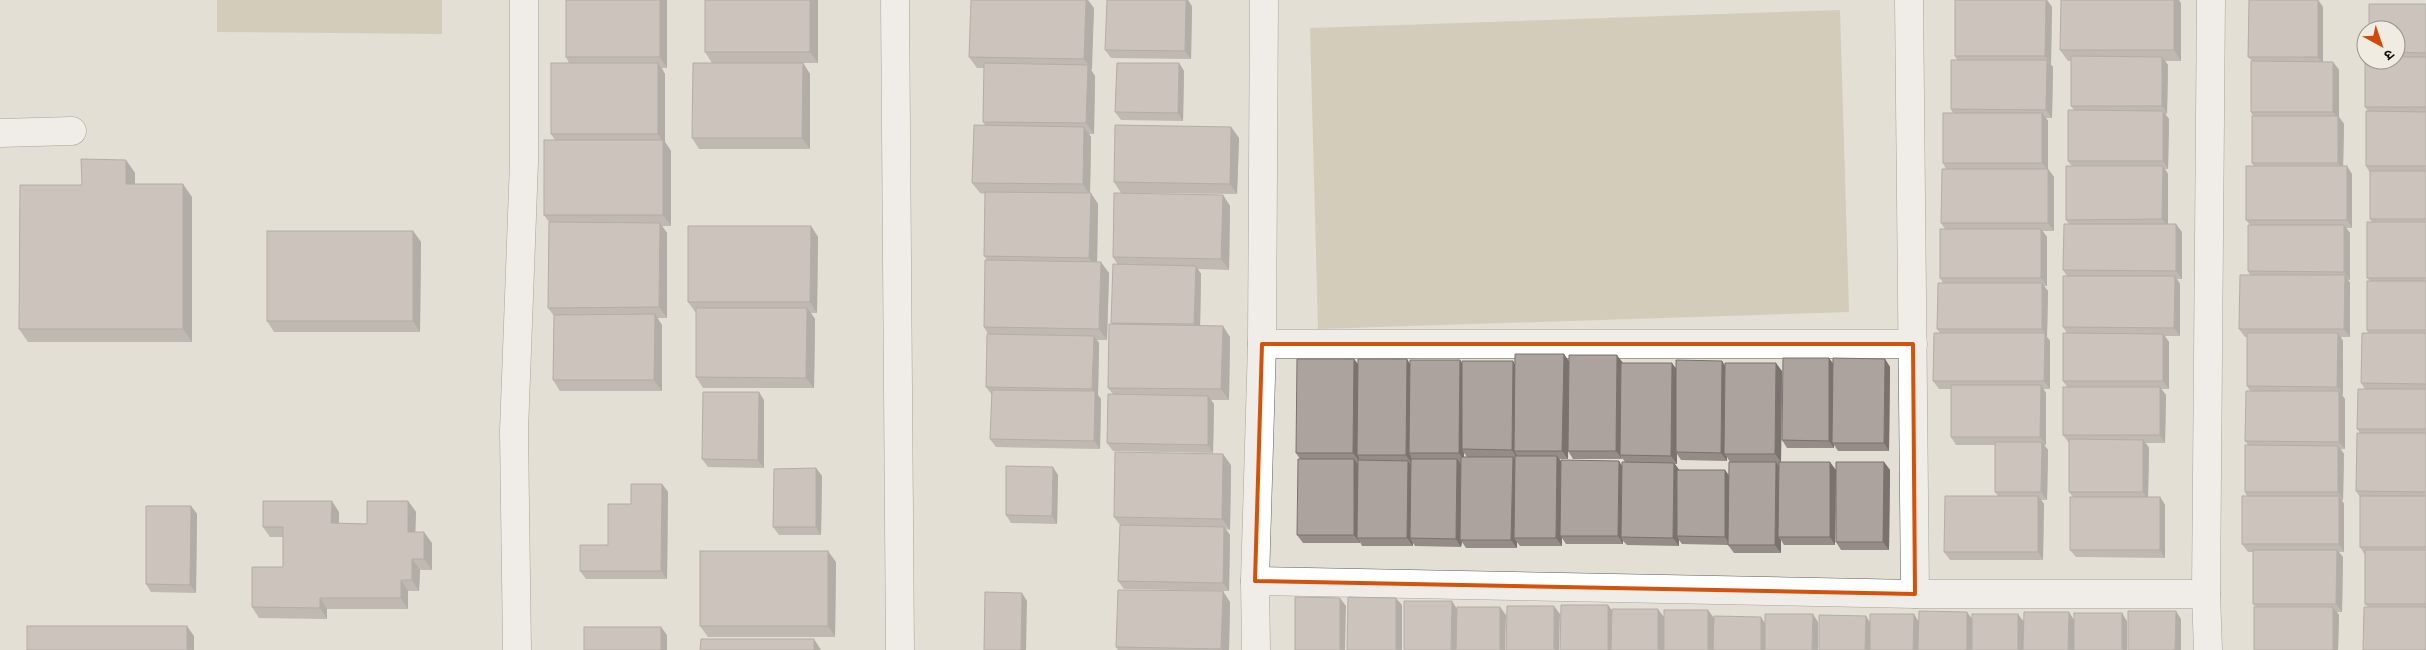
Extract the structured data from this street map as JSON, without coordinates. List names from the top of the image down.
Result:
{
  "north": "bottom right"
}
